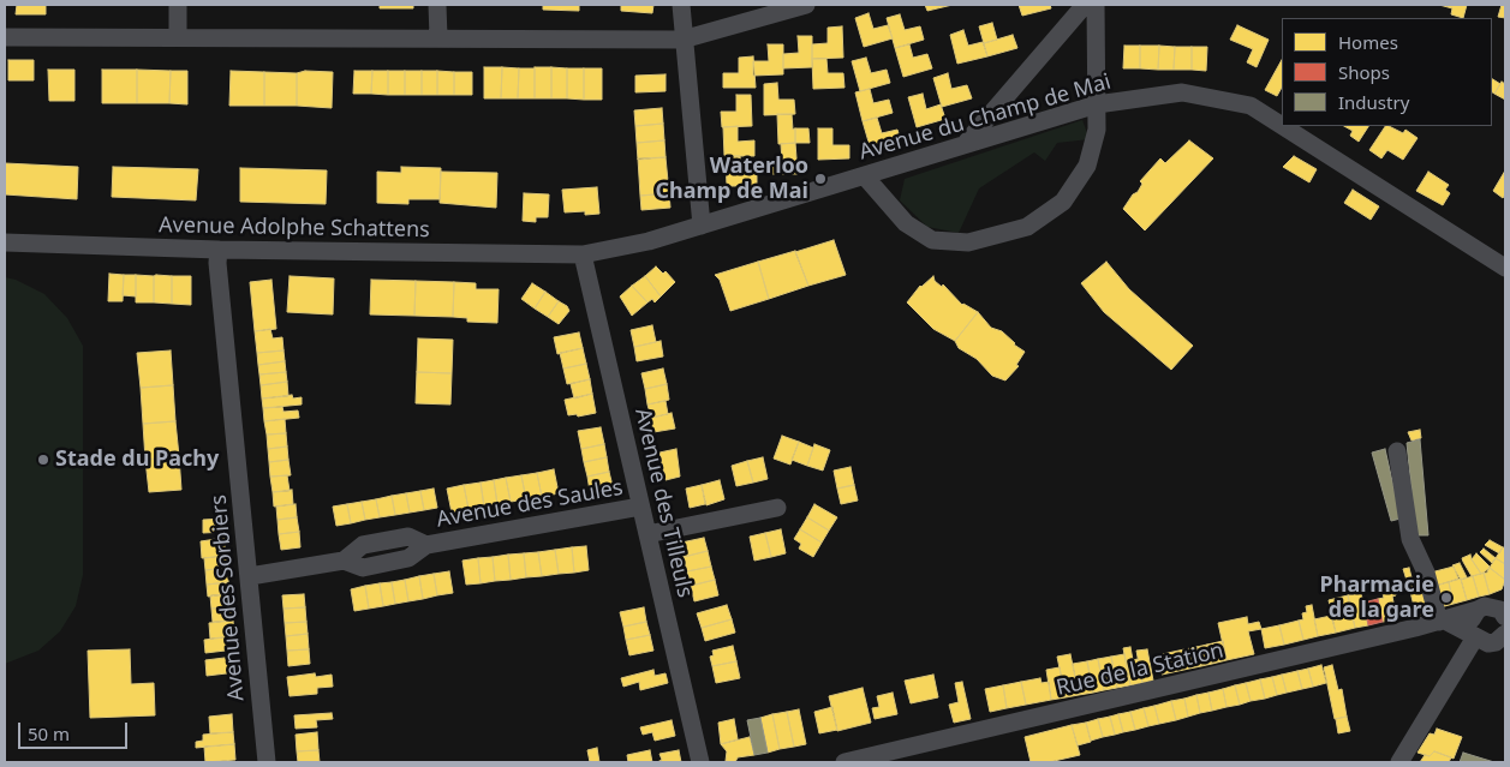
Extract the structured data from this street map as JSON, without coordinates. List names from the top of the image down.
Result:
{
  "streets": {
    "street": [
      "Avenue du Champ de Mai",
      "Avenue Adolphe Schattens",
      "Avenue des Tilleuls",
      "Avenue des Saules",
      "Avenue des Sorbiers",
      "Rue de la Station"
    ]
  },
  "crossings": [
    ["Avenue du Champ de Mai", "Avenue Adolphe Schattens"],
    ["Avenue du Champ de Mai", "Avenue des Tilleuls"],
    ["Avenue Adolphe Schattens", "Avenue des Tilleuls"],
    ["Avenue Adolphe Schattens", "Avenue des Sorbiers"],
    ["Avenue des Tilleuls", "Avenue des Saules"],
    ["Avenue des Saules", "Avenue des Sorbiers"]
  ],
  "places": ["Waterloo Champ de Mai", "Stade du Pachy", "Pharmacie de la gare"],
  "legend": ["Homes", "Shops", "Industry"],
  "scale_bar": "50 m"
}
